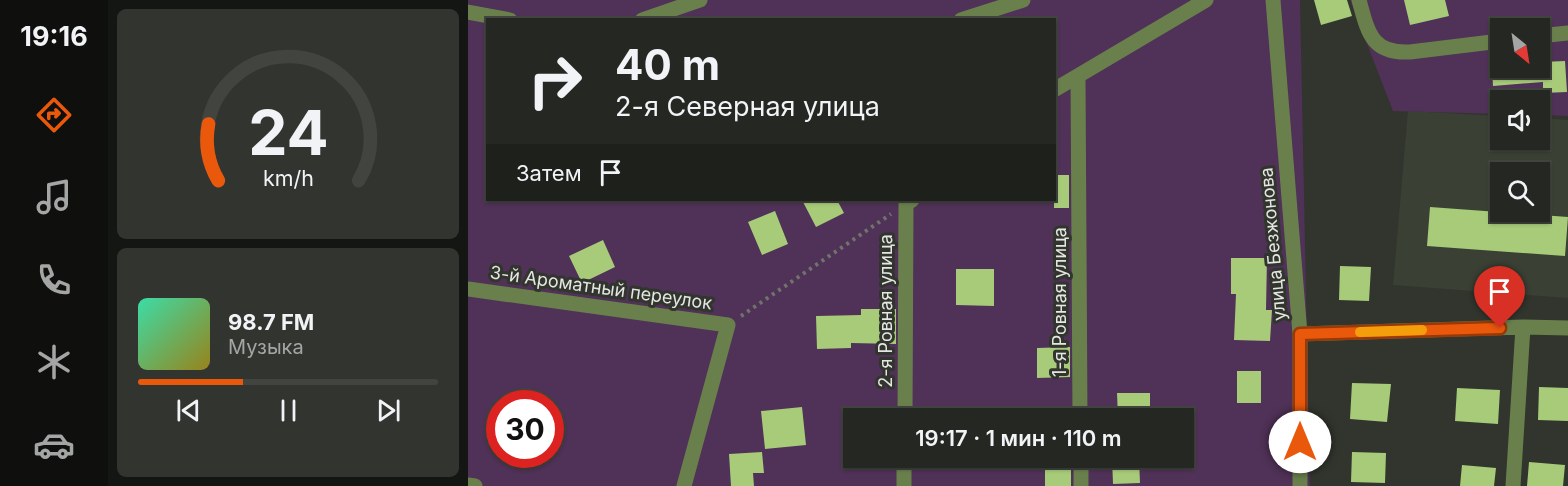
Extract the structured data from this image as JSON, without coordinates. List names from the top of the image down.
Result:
{
  "streets": {
    "street": [
      "улица Безжонова",
      "3-й Ароматный переулок",
      "1-я Ровная улица",
      "2-я Ровная улица"
    ]
  },
  "north": "bottom right",
  "page": {
    "tabs": "19:16",
    "turn": ["40 m", "2-я Северная улица"],
    "then": "Затем",
    "song": ["98.7 FM", "Музыка"],
    "limit": "30",
    "trip": "19:17 · 1 мин · 110 m",
    "gauge": ["24", "km/h"]
  }
}
